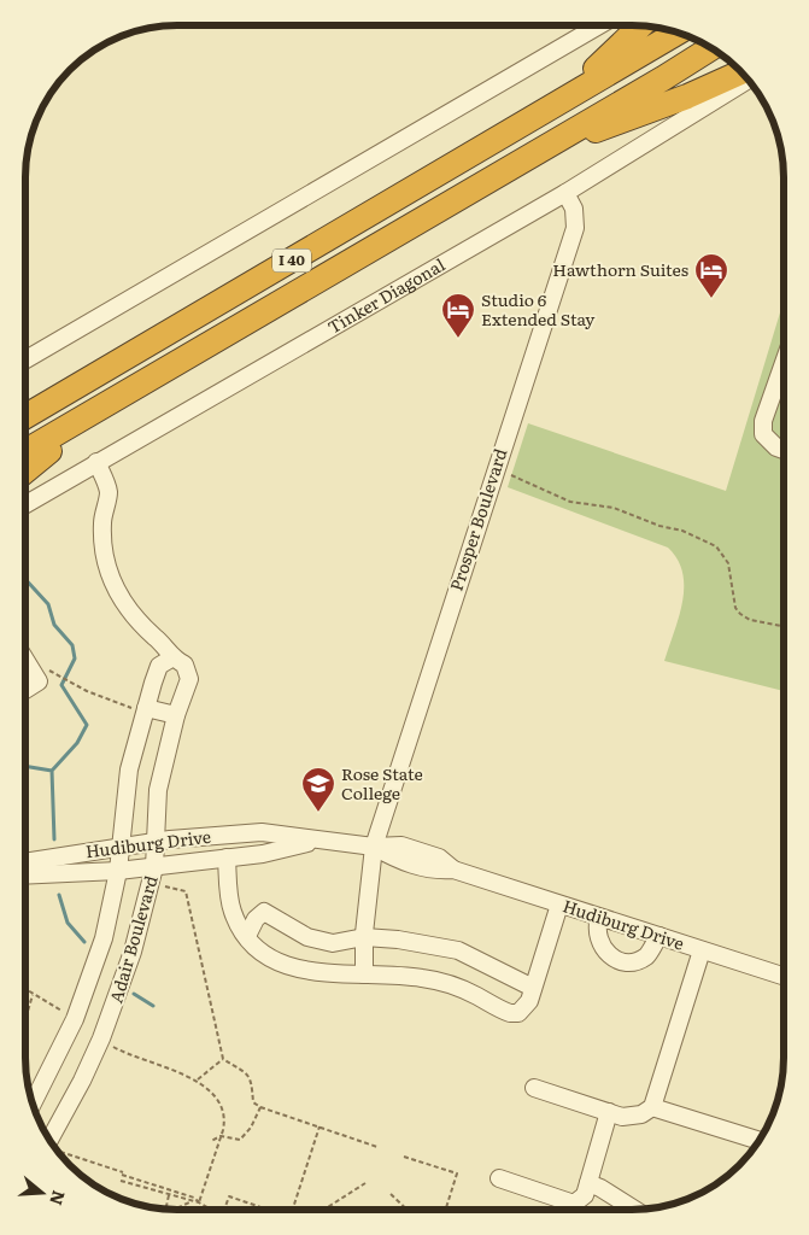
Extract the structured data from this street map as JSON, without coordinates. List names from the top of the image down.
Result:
{
  "streets": {
    "highway": ["I 40"],
    "street": [
      "Tinker Diagonal",
      "Prosper Boulevard",
      "Hudiburg Drive",
      "Adair Boulevard"
    ]
  },
  "crossings": [
    ["Tinker Diagonal", "Prosper Boulevard"],
    ["Tinker Diagonal", "Adair Boulevard"],
    ["Prosper Boulevard", "Hudiburg Drive"],
    ["Hudiburg Drive", "Adair Boulevard"]
  ],
  "places": {
    "hotel": ["Hawthorn Suites", "Studio 6 Extended Stay"],
    "school or university": ["Rose State College"]
  },
  "north": "right"
}
